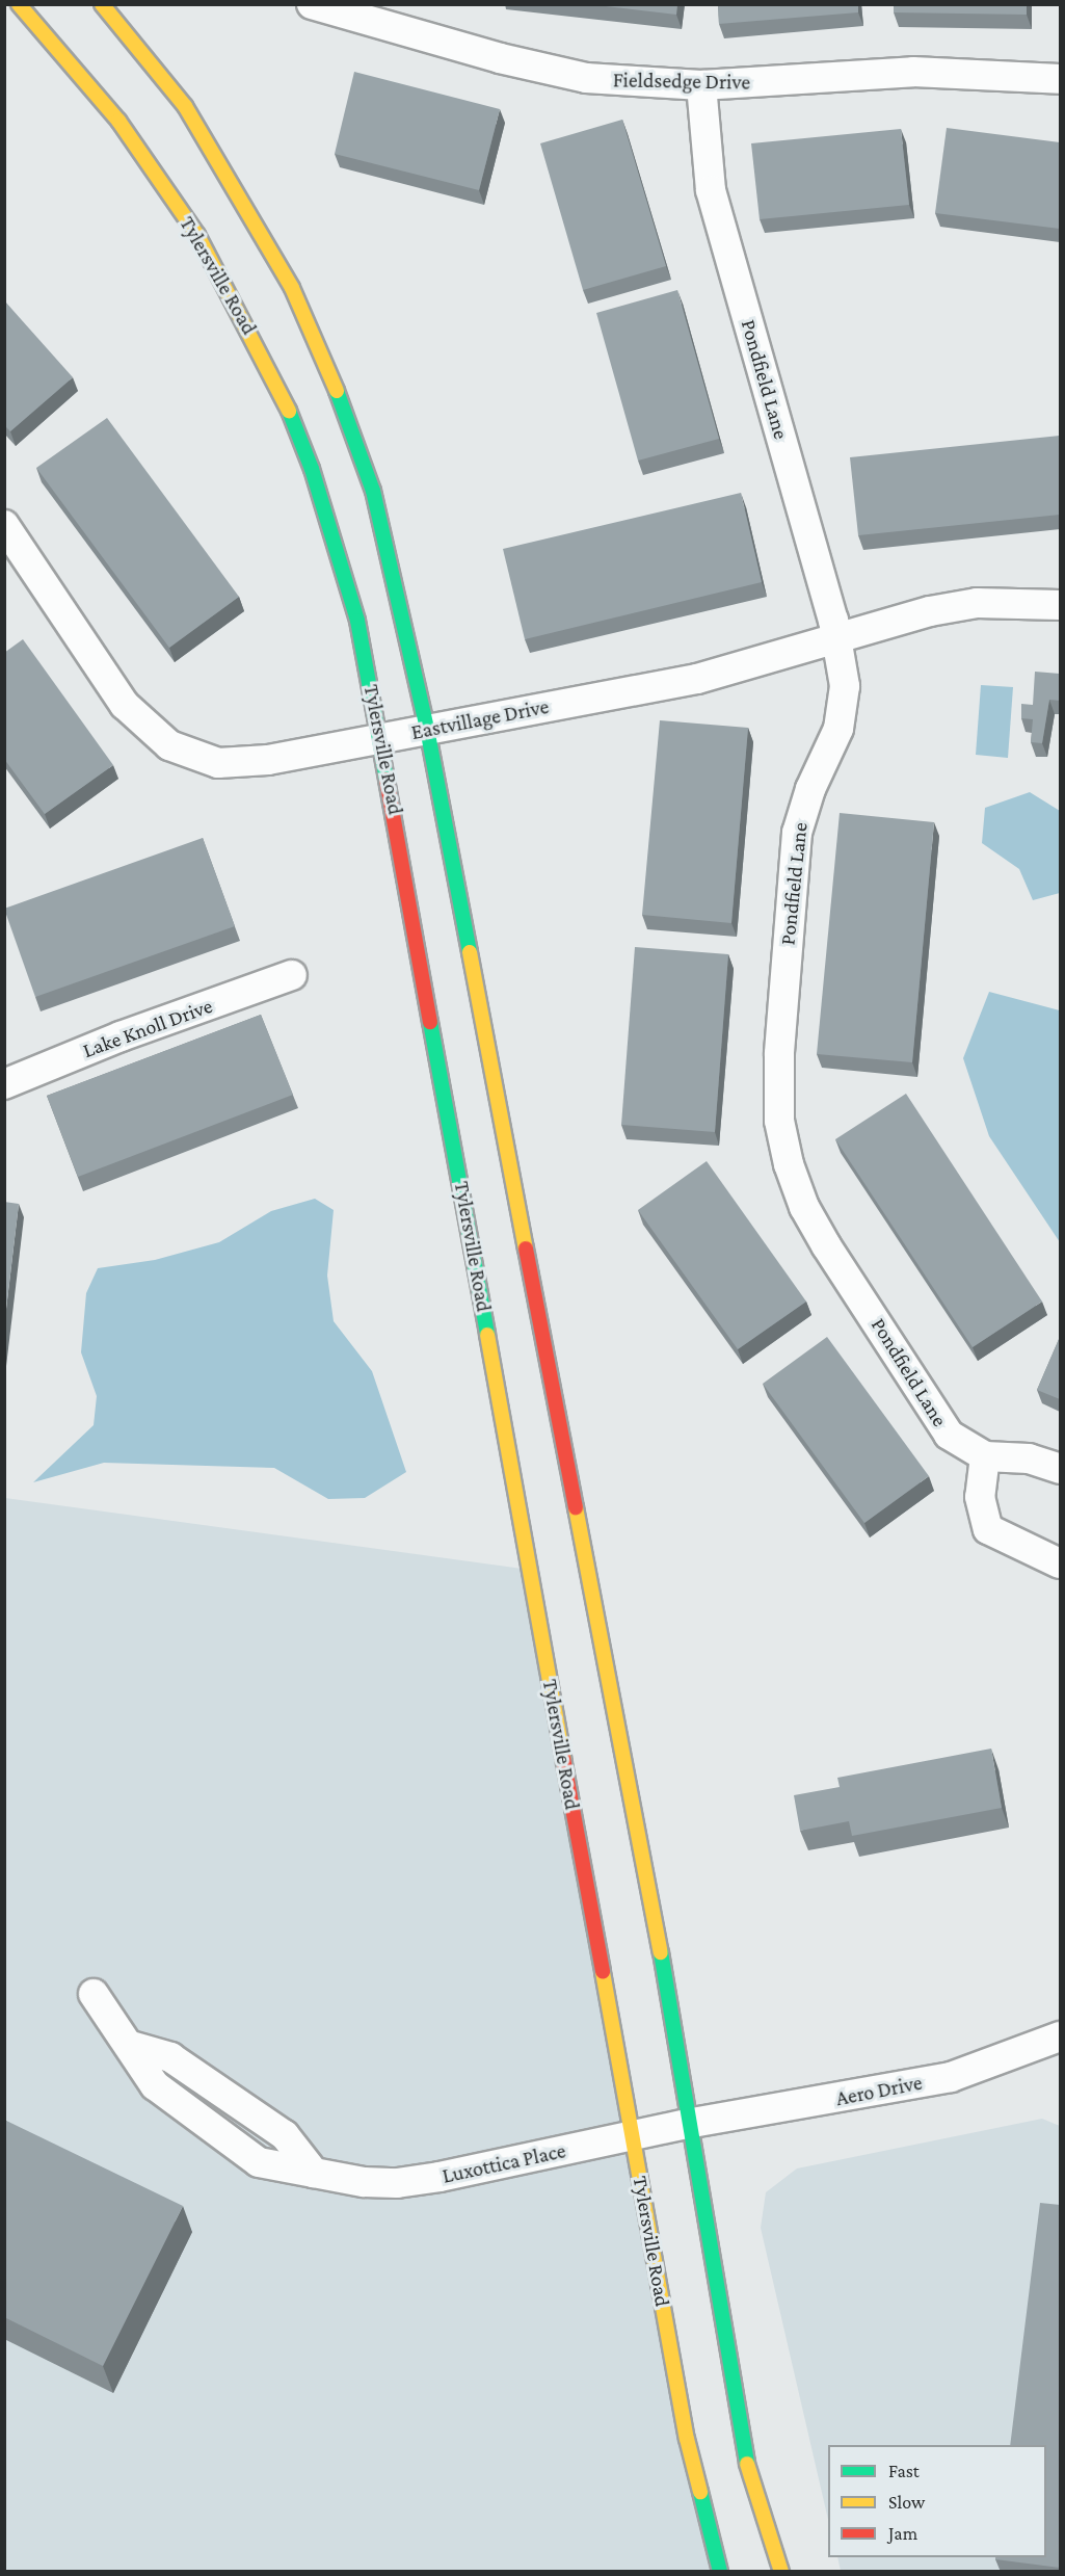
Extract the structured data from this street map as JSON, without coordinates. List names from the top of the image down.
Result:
{
  "streets": {
    "main road": ["Tylersville Road"],
    "street": [
      "Fieldsedge Drive",
      "Pondfield Lane",
      "Eastvillage Drive",
      "Lake Knoll Drive",
      "Aero Drive",
      "Luxottica Place"
    ]
  },
  "crossings": [
    ["Fieldsedge Drive", "Pondfield Lane"],
    ["Tylersville Road", "Eastvillage Drive"],
    ["Tylersville Road", "Luxottica Place"],
    ["Pondfield Lane", "Eastvillage Drive"],
    ["Aero Drive", "Luxottica Place"]
  ],
  "legend": ["Fast", "Slow", "Jam"]
}
